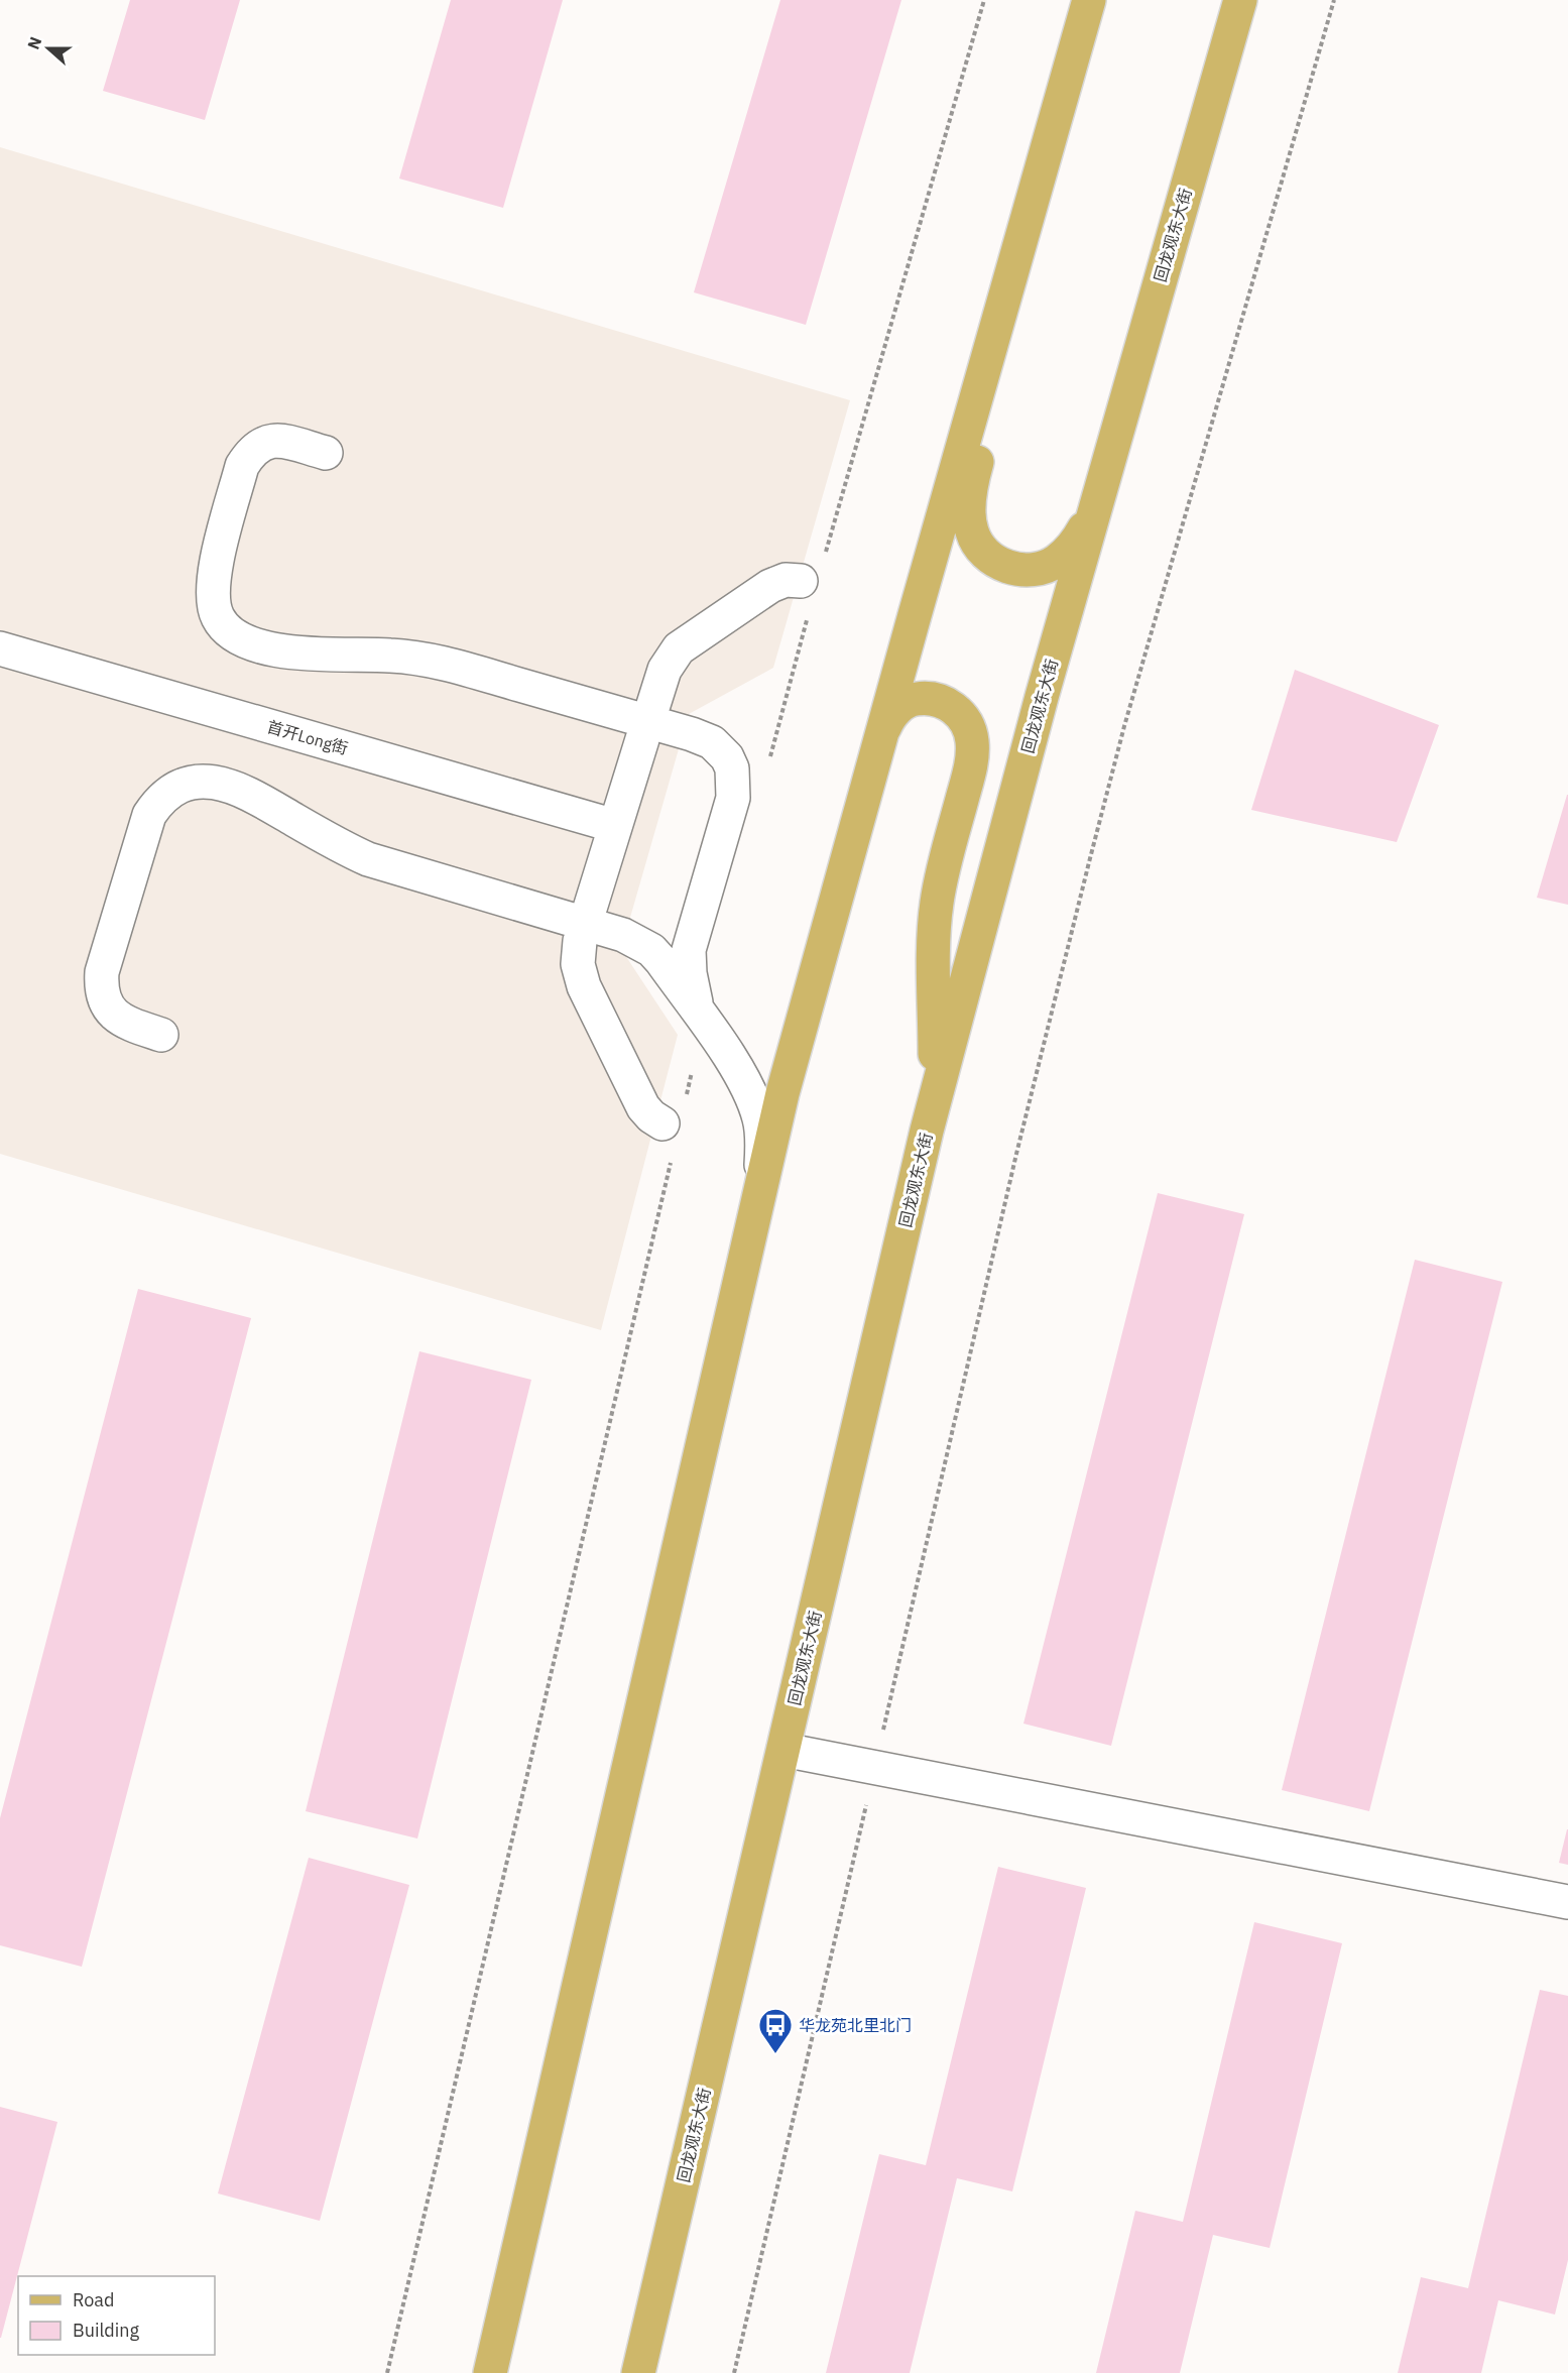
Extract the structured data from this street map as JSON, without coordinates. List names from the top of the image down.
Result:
{
  "streets": {
    "main road": ["回龙观东大街"],
    "street": ["首开Long街"]
  },
  "places": {
    "bus stop": ["华龙苑北里北门"]
  },
  "legend": ["Road", "Building"],
  "north": "left"
}
